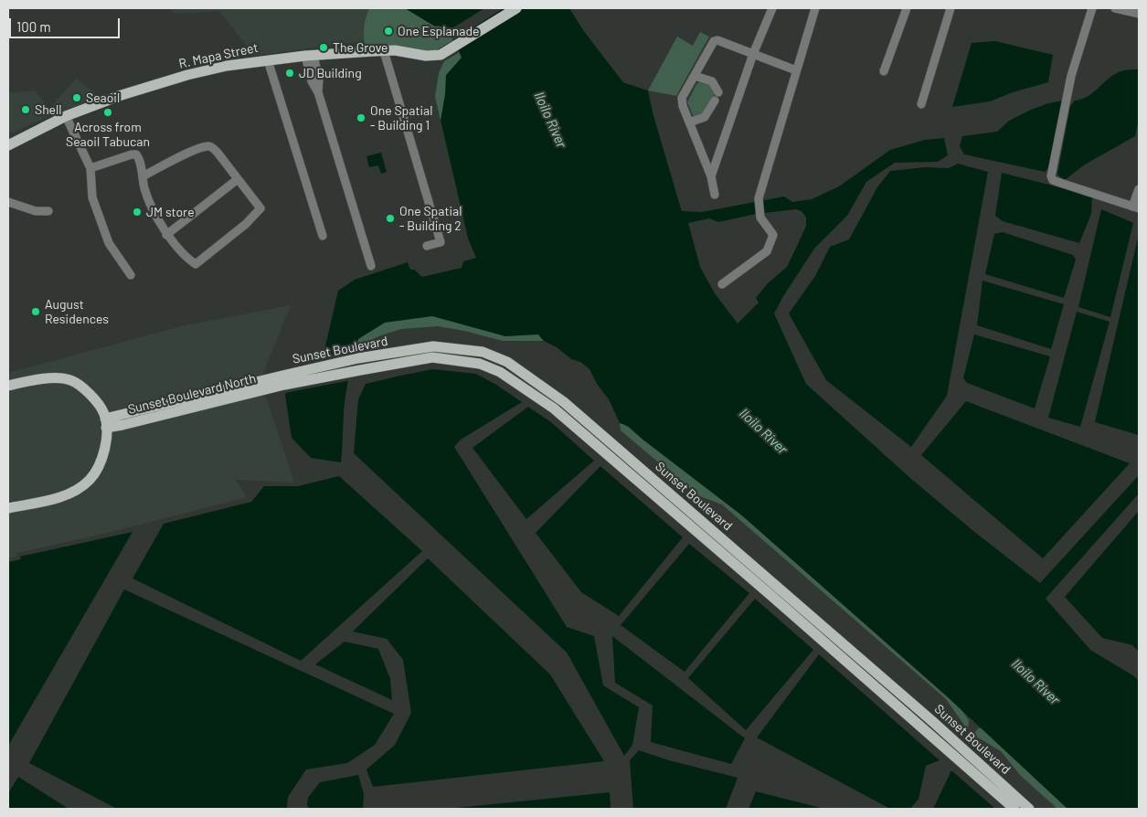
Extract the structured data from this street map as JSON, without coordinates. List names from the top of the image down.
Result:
{
  "streets": {
    "main road": ["R. Mapa Street", "Sunset Boulevard", "Sunset Boulevard North"]
  },
  "crossings": [
    ["Sunset Boulevard", "Sunset Boulevard North"]
  ],
  "water": ["Iloilo River"],
  "places": [
    "One Esplanade",
    "The Grove",
    "JD Building",
    "Seaoil",
    "Shell",
    "Across from Seaoil Tabucan",
    "One Spatial - Building 1",
    "JM store",
    "One Spatial - Building 2",
    "August Residences"
  ],
  "scale_bar": "100 m"
}
